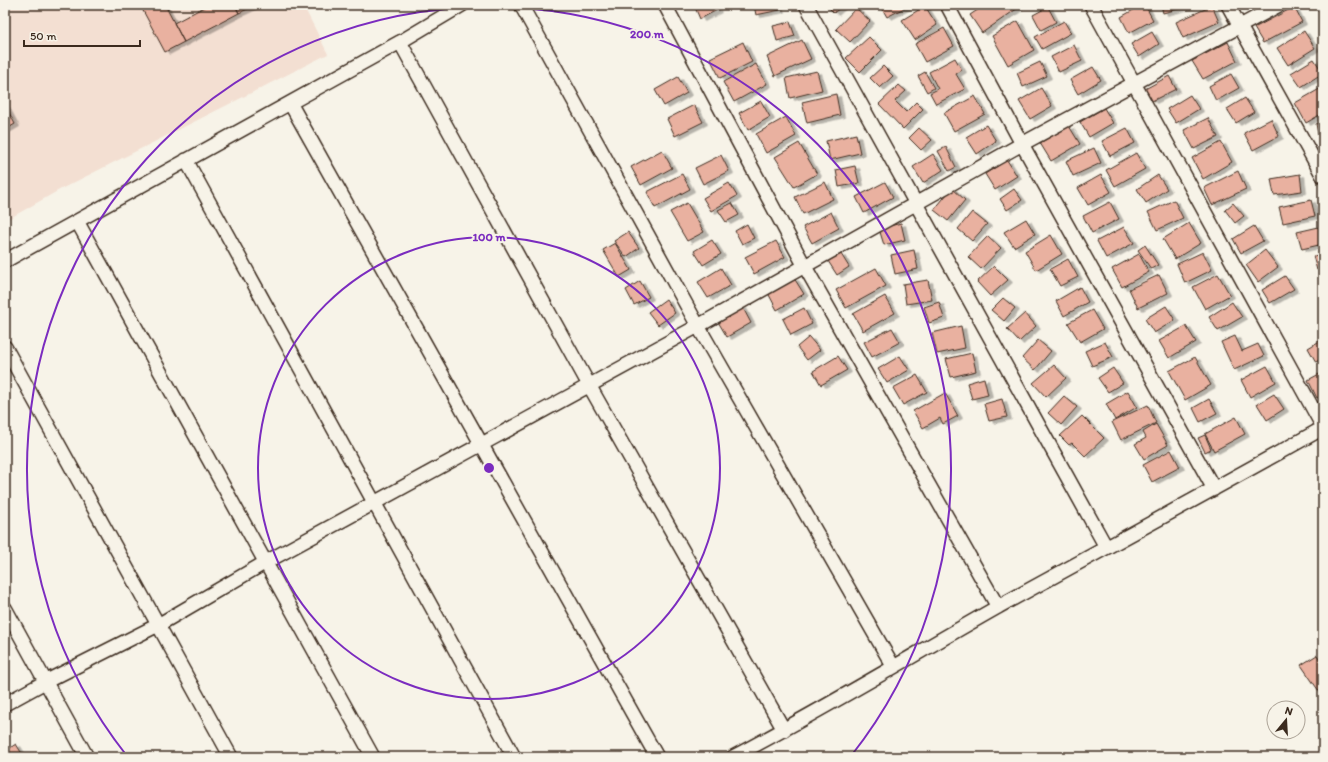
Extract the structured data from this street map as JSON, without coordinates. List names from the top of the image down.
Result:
{
  "scale_bar": "50 m",
  "north": "top",
  "rings": ["200 m", "100 m"]
}
